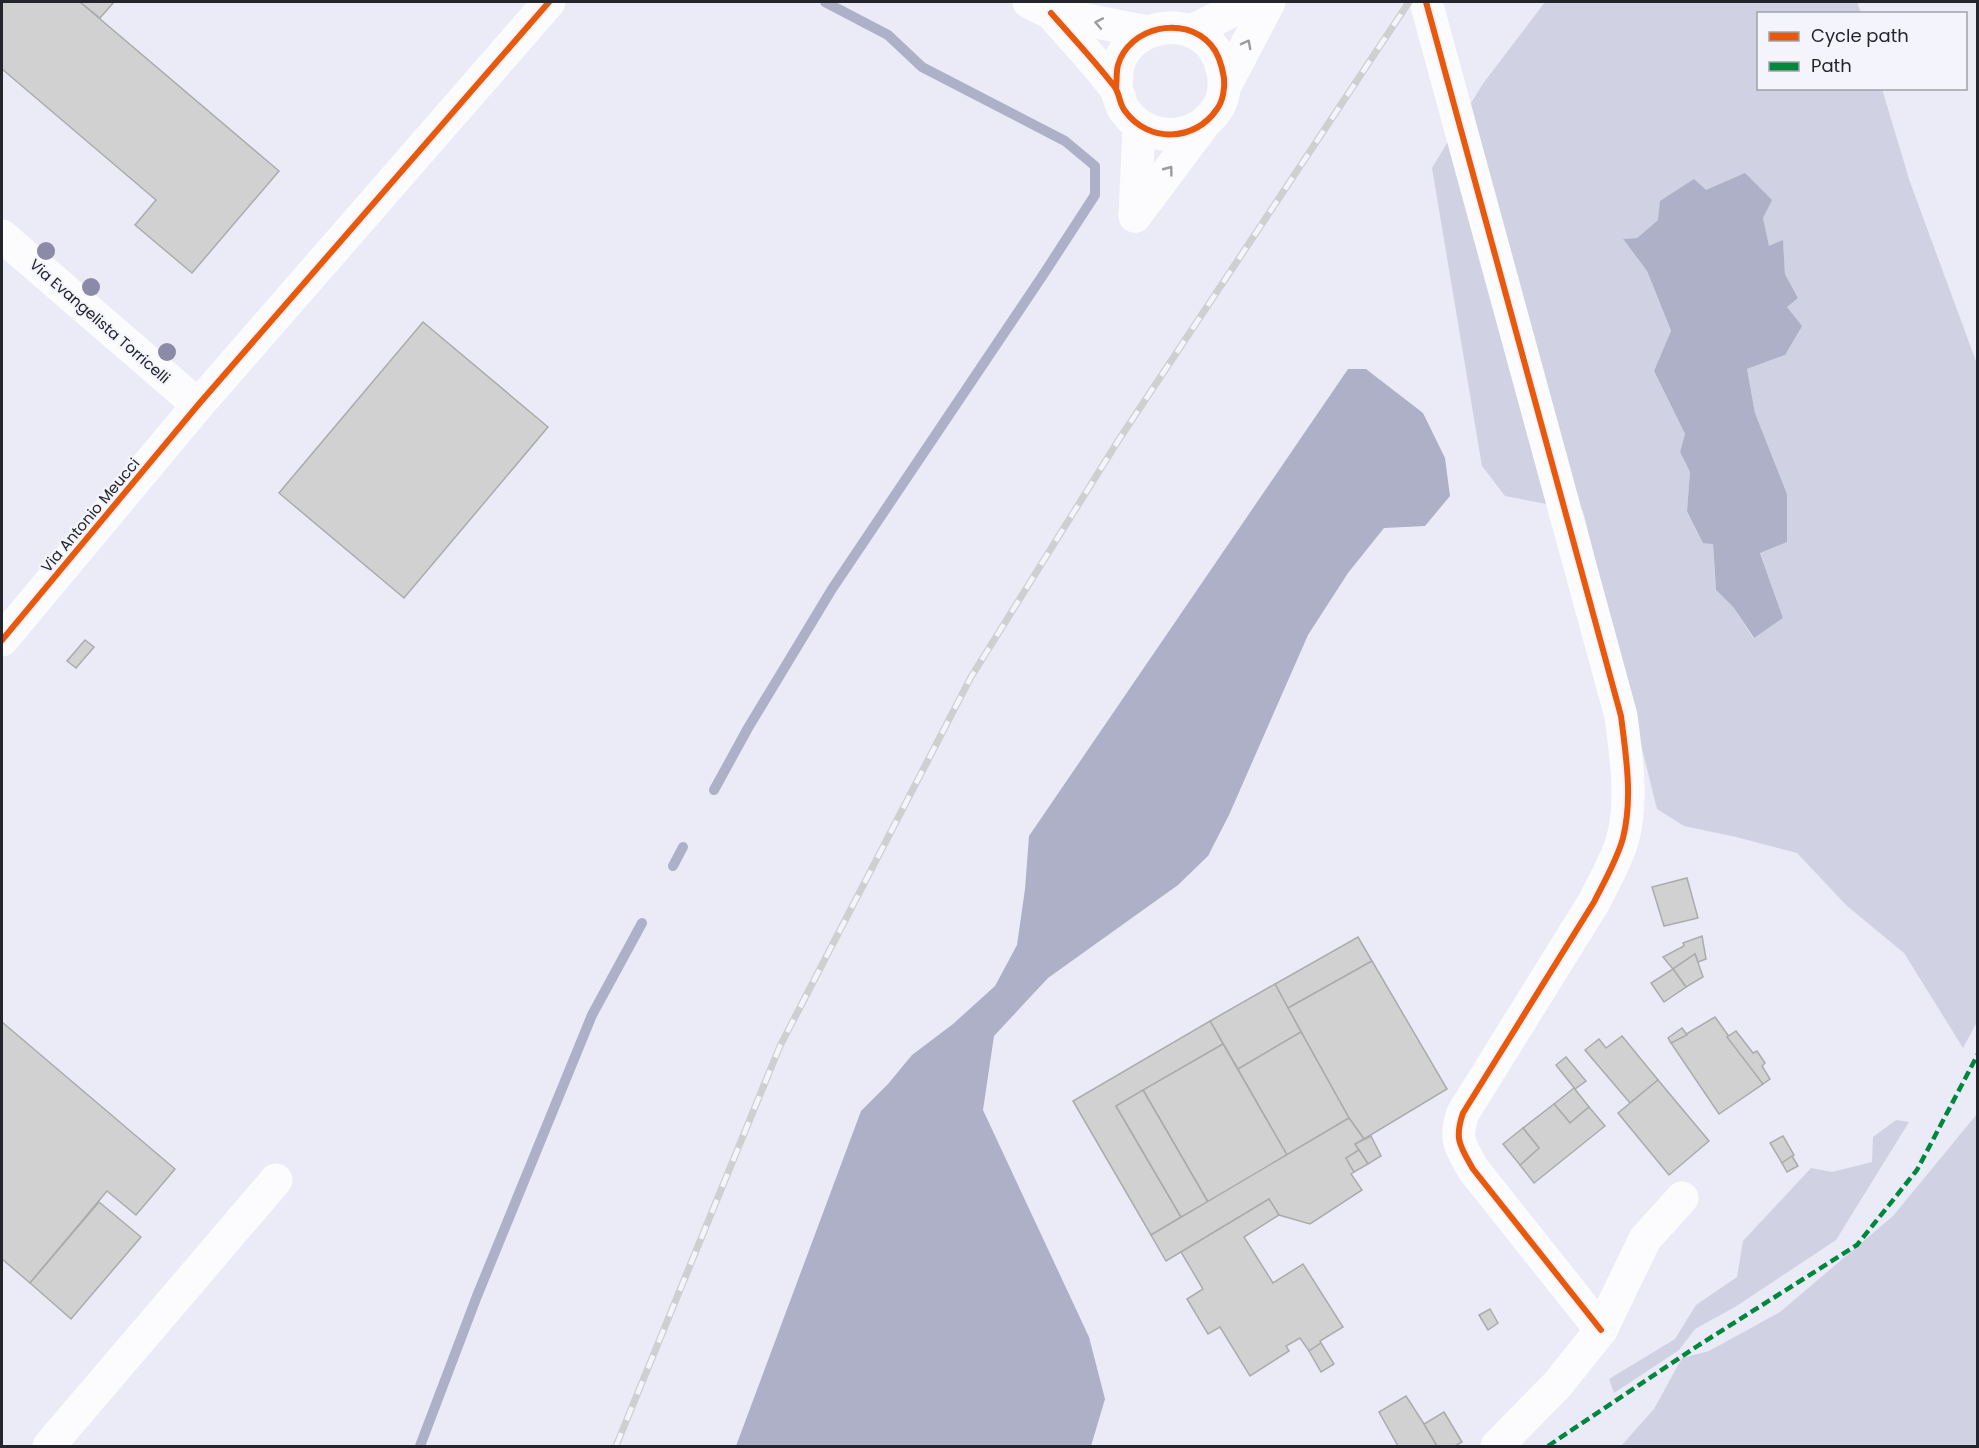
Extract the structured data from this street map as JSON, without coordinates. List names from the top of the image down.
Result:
{
  "streets": {
    "street": ["Via Evangelista Torricelli", "Via Antonio Meucci"]
  },
  "crossings": [
    ["Via Evangelista Torricelli", "Via Antonio Meucci"]
  ],
  "legend": ["Cycle path", "Path"]
}
